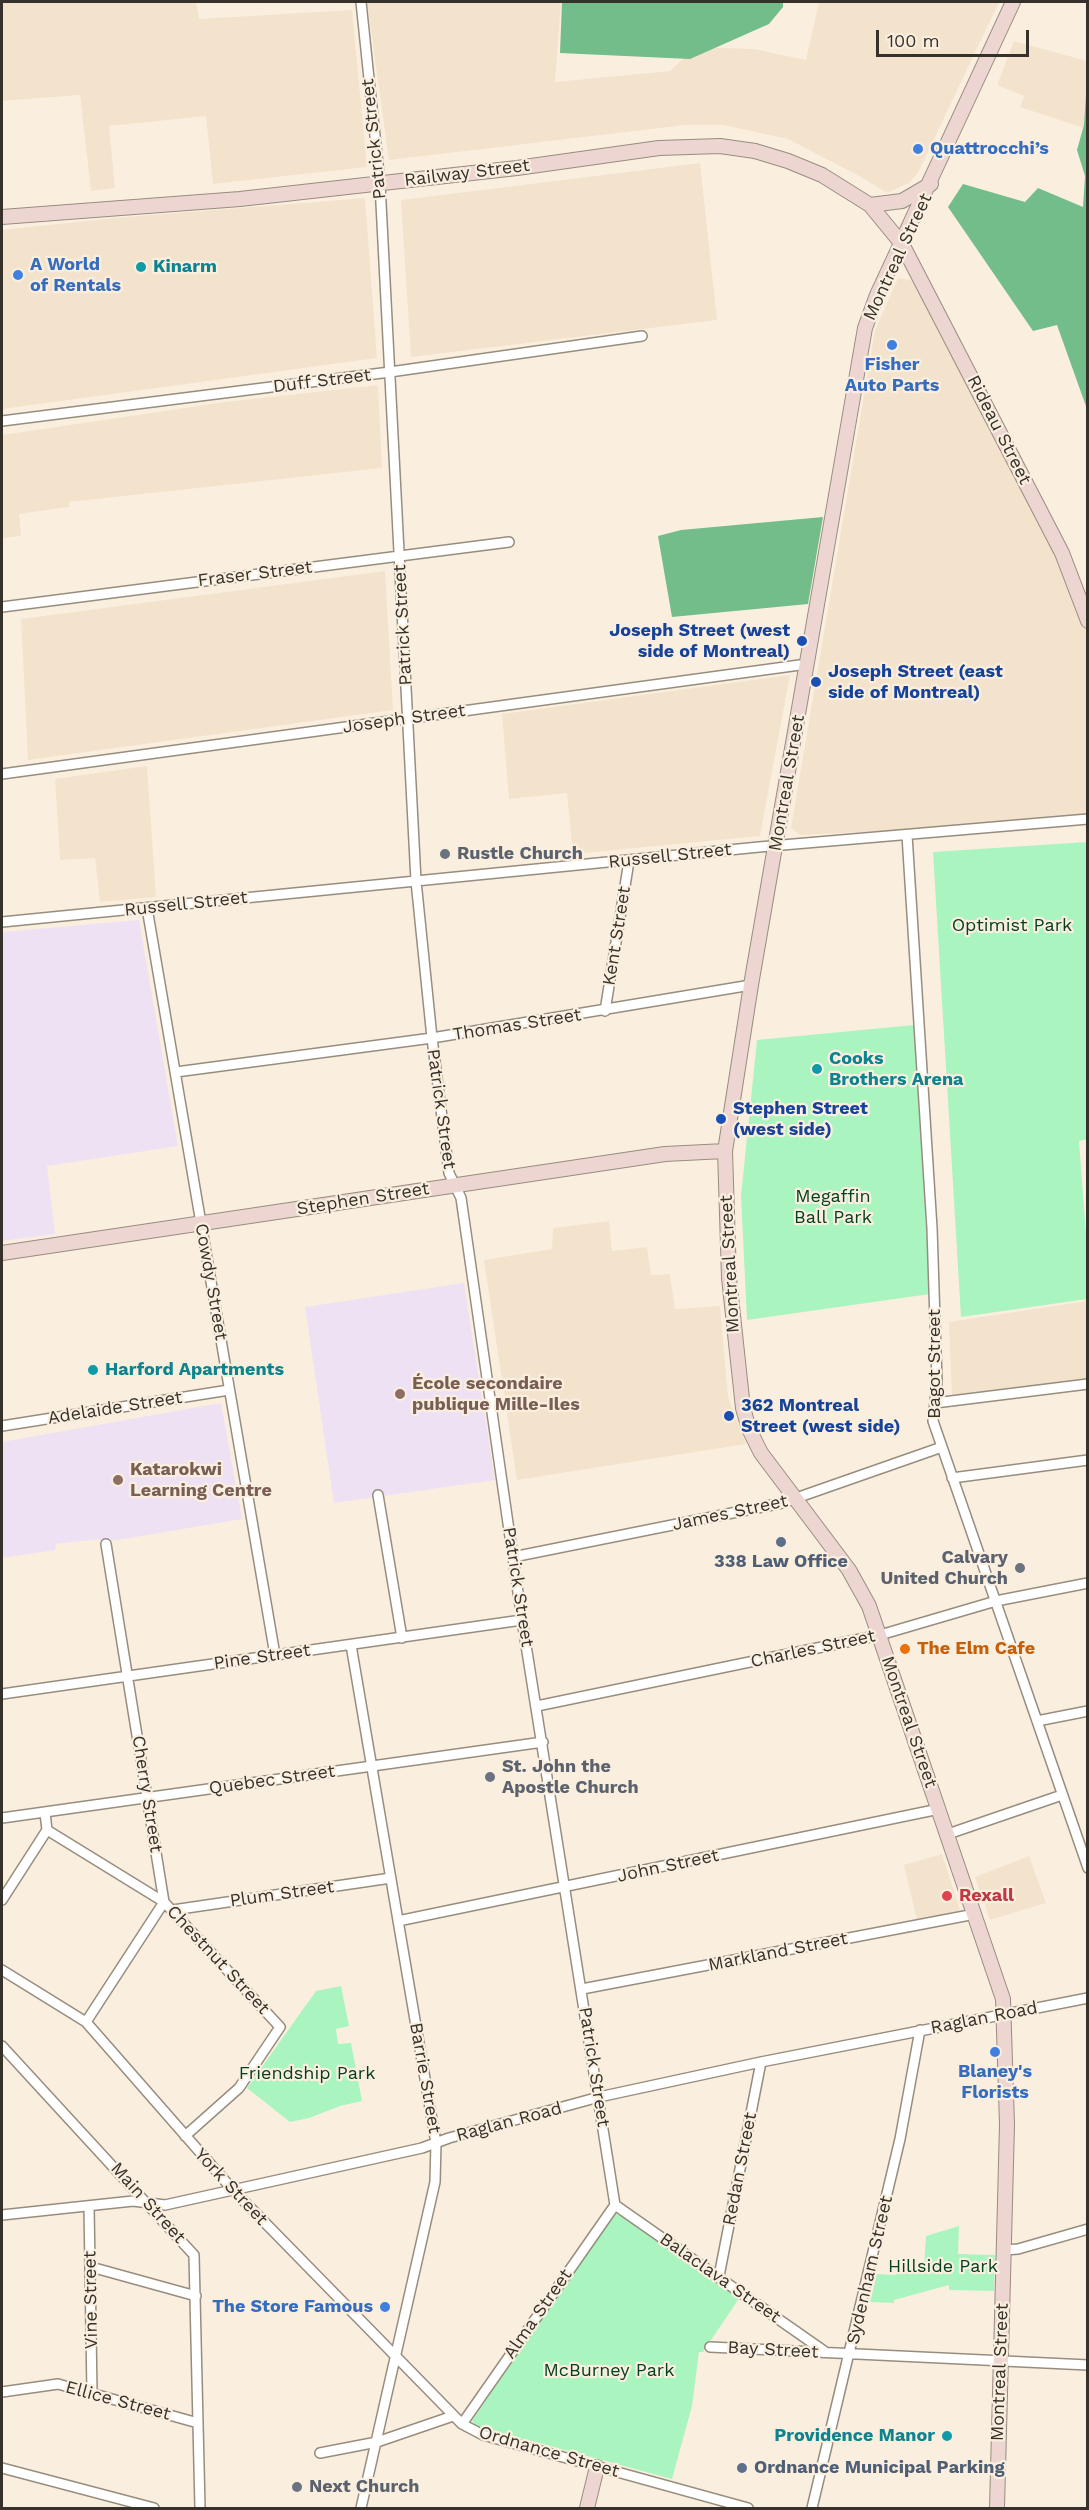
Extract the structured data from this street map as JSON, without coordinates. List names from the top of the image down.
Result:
{
  "streets": {
    "main road": [
      "Railway Street",
      "Montreal Street",
      "Rideau Street",
      "Stephen Street"
    ],
    "street": [
      "Patrick Street",
      "Duff Street",
      "Fraser Street",
      "Joseph Street",
      "Russell Street",
      "Kent Street",
      "Thomas Street",
      "Cowdy Street",
      "Bagot Street",
      "Adelaide Street",
      "James Street",
      "Charles Street",
      "Pine Street",
      "Quebec Street",
      "Cherry Street",
      "John Street",
      "Plum Street",
      "Markland Street",
      "Chestnut Street",
      "Raglan Road",
      "Barrie Street",
      "Redan Street",
      "York Street",
      "Main Street",
      "Sydenham Street",
      "Balaclava Street",
      "Vine Street",
      "Alma Street",
      "Bay Street",
      "Ellice Street",
      "Ordnance Street"
    ]
  },
  "crossings": [
    ["Patrick Street", "Railway Street"],
    ["Patrick Street", "Duff Street"],
    ["Patrick Street", "Fraser Street"],
    ["Patrick Street", "Joseph Street"],
    ["Patrick Street", "Russell Street"],
    ["Patrick Street", "Thomas Street"],
    ["Patrick Street", "Stephen Street"],
    ["Patrick Street", "James Street"],
    ["Patrick Street", "Charles Street"],
    ["Patrick Street", "Pine Street"],
    ["Patrick Street", "Quebec Street"],
    ["Patrick Street", "John Street"],
    ["Patrick Street", "Markland Street"],
    ["Patrick Street", "Raglan Road"],
    ["Patrick Street", "Balaclava Street"],
    ["Patrick Street", "Alma Street"],
    ["Railway Street", "Montreal Street"],
    ["Railway Street", "Rideau Street"],
    ["Montreal Street", "Rideau Street"],
    ["Montreal Street", "Joseph Street"],
    ["Montreal Street", "Russell Street"],
    ["Montreal Street", "Thomas Street"],
    ["Montreal Street", "Stephen Street"],
    ["Montreal Street", "James Street"],
    ["Montreal Street", "Charles Street"],
    ["Montreal Street", "John Street"],
    ["Montreal Street", "Markland Street"],
    ["Montreal Street", "Raglan Road"],
    ["Montreal Street", "Bay Street"],
    ["Russell Street", "Kent Street"],
    ["Russell Street", "Cowdy Street"],
    ["Russell Street", "Bagot Street"],
    ["Kent Street", "Thomas Street"],
    ["Thomas Street", "Cowdy Street"],
    ["Stephen Street", "Cowdy Street"],
    ["Cowdy Street", "Adelaide Street"],
    ["Cowdy Street", "Pine Street"],
    ["Bagot Street", "James Street"],
    ["Bagot Street", "Charles Street"],
    ["Pine Street", "Cherry Street"],
    ["Pine Street", "Barrie Street"],
    ["Quebec Street", "Cherry Street"],
    ["Quebec Street", "Barrie Street"],
    ["Cherry Street", "Chestnut Street"],
    ["John Street", "Barrie Street"],
    ["Plum Street", "Chestnut Street"],
    ["Plum Street", "Barrie Street"],
    ["Chestnut Street", "York Street"],
    ["Raglan Road", "Barrie Street"],
    ["Raglan Road", "Redan Street"],
    ["Raglan Road", "York Street"],
    ["Raglan Road", "Main Street"],
    ["Raglan Road", "Sydenham Street"],
    ["Raglan Road", "Vine Street"],
    ["Barrie Street", "York Street"],
    ["Redan Street", "Balaclava Street"],
    ["York Street", "Ordnance Street"],
    ["Main Street", "Ellice Street"],
    ["Sydenham Street", "Bay Street"],
    ["Balaclava Street", "Alma Street"],
    ["Balaclava Street", "Bay Street"],
    ["Vine Street", "Ellice Street"],
    ["Alma Street", "Ordnance Street"]
  ],
  "parks": [
    "Optimist Park",
    "Megaffin Ball Park",
    "Friendship Park",
    "Hillside Park",
    "McBurney Park"
  ],
  "places": [
    "Quattrocchi’s",
    "Kinarm",
    "A World of Rentals",
    "Fisher Auto Parts",
    "Joseph Street (west side of Montreal)",
    "Joseph Street (east side of Montreal)",
    "Rustle Church",
    "Cooks Brothers Arena",
    "Stephen Street (west side)",
    "Harford Apartments",
    "École secondaire publique Mille-Iles",
    "362 Montreal Street (west side)",
    "Katarokwi Learning Centre",
    "338 Law Office",
    "Calvary United Church",
    "The Elm Cafe",
    "St. John the Apostle Church",
    "Rexall",
    "Blaney's Florists",
    "The Store Famous",
    "Providence Manor",
    "Ordnance Municipal Parking",
    "Next Church"
  ],
  "scale_bar": "100 m"
}
